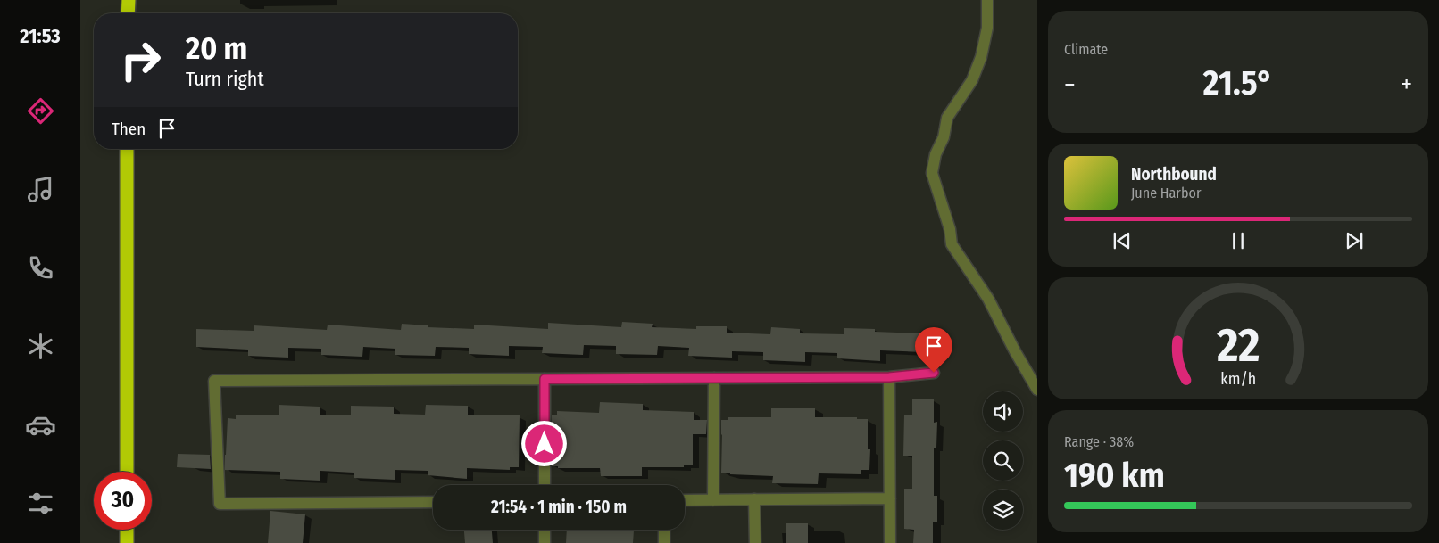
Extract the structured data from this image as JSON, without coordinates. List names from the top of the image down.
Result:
{
  "page": {
    "tabs": "21:53",
    "tile": [
      "Climate",
      ["Range · 38%", "190 km"]
    ],
    "turn": ["20 m", "Turn right"],
    "heat": ["−", "21.5°", "+"],
    "then": "Then",
    "song": ["Northbound", "June Harbor"],
    "limit": "30",
    "trip": "21:54 · 1 min · 150 m",
    "gauge": ["22", "km/h"]
  }
}
